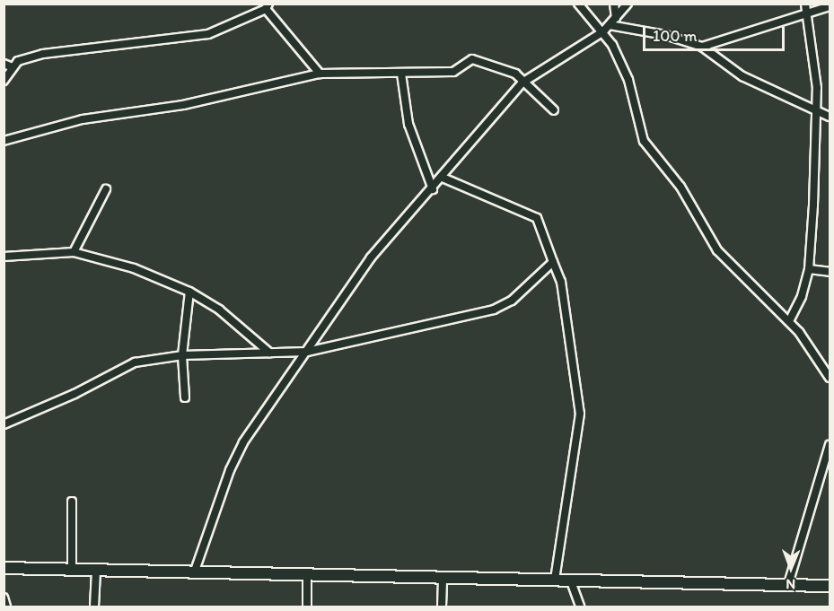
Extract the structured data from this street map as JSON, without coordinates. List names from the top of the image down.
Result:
{
  "scale_bar": "100 m",
  "north": "bottom"
}
